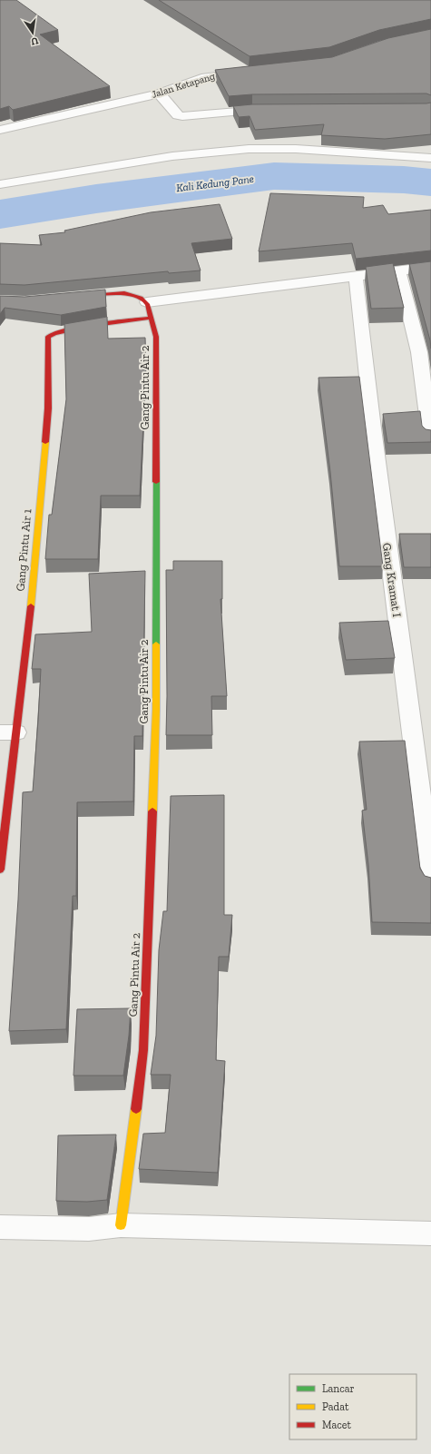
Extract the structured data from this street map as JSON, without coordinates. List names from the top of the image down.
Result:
{
  "streets": {
    "street": [
      "Jalan Ketapang",
      "Gang Pintu Air 2",
      "Gang Pintu Air 1",
      "Gang Kramat I"
    ]
  },
  "crossings": [
    ["Gang Pintu Air 2", "Gang Pintu Air 1"]
  ],
  "water": ["Kali Kedung Pane"],
  "legend": ["Lancar", "Padat", "Macet"],
  "north": "bottom"
}
